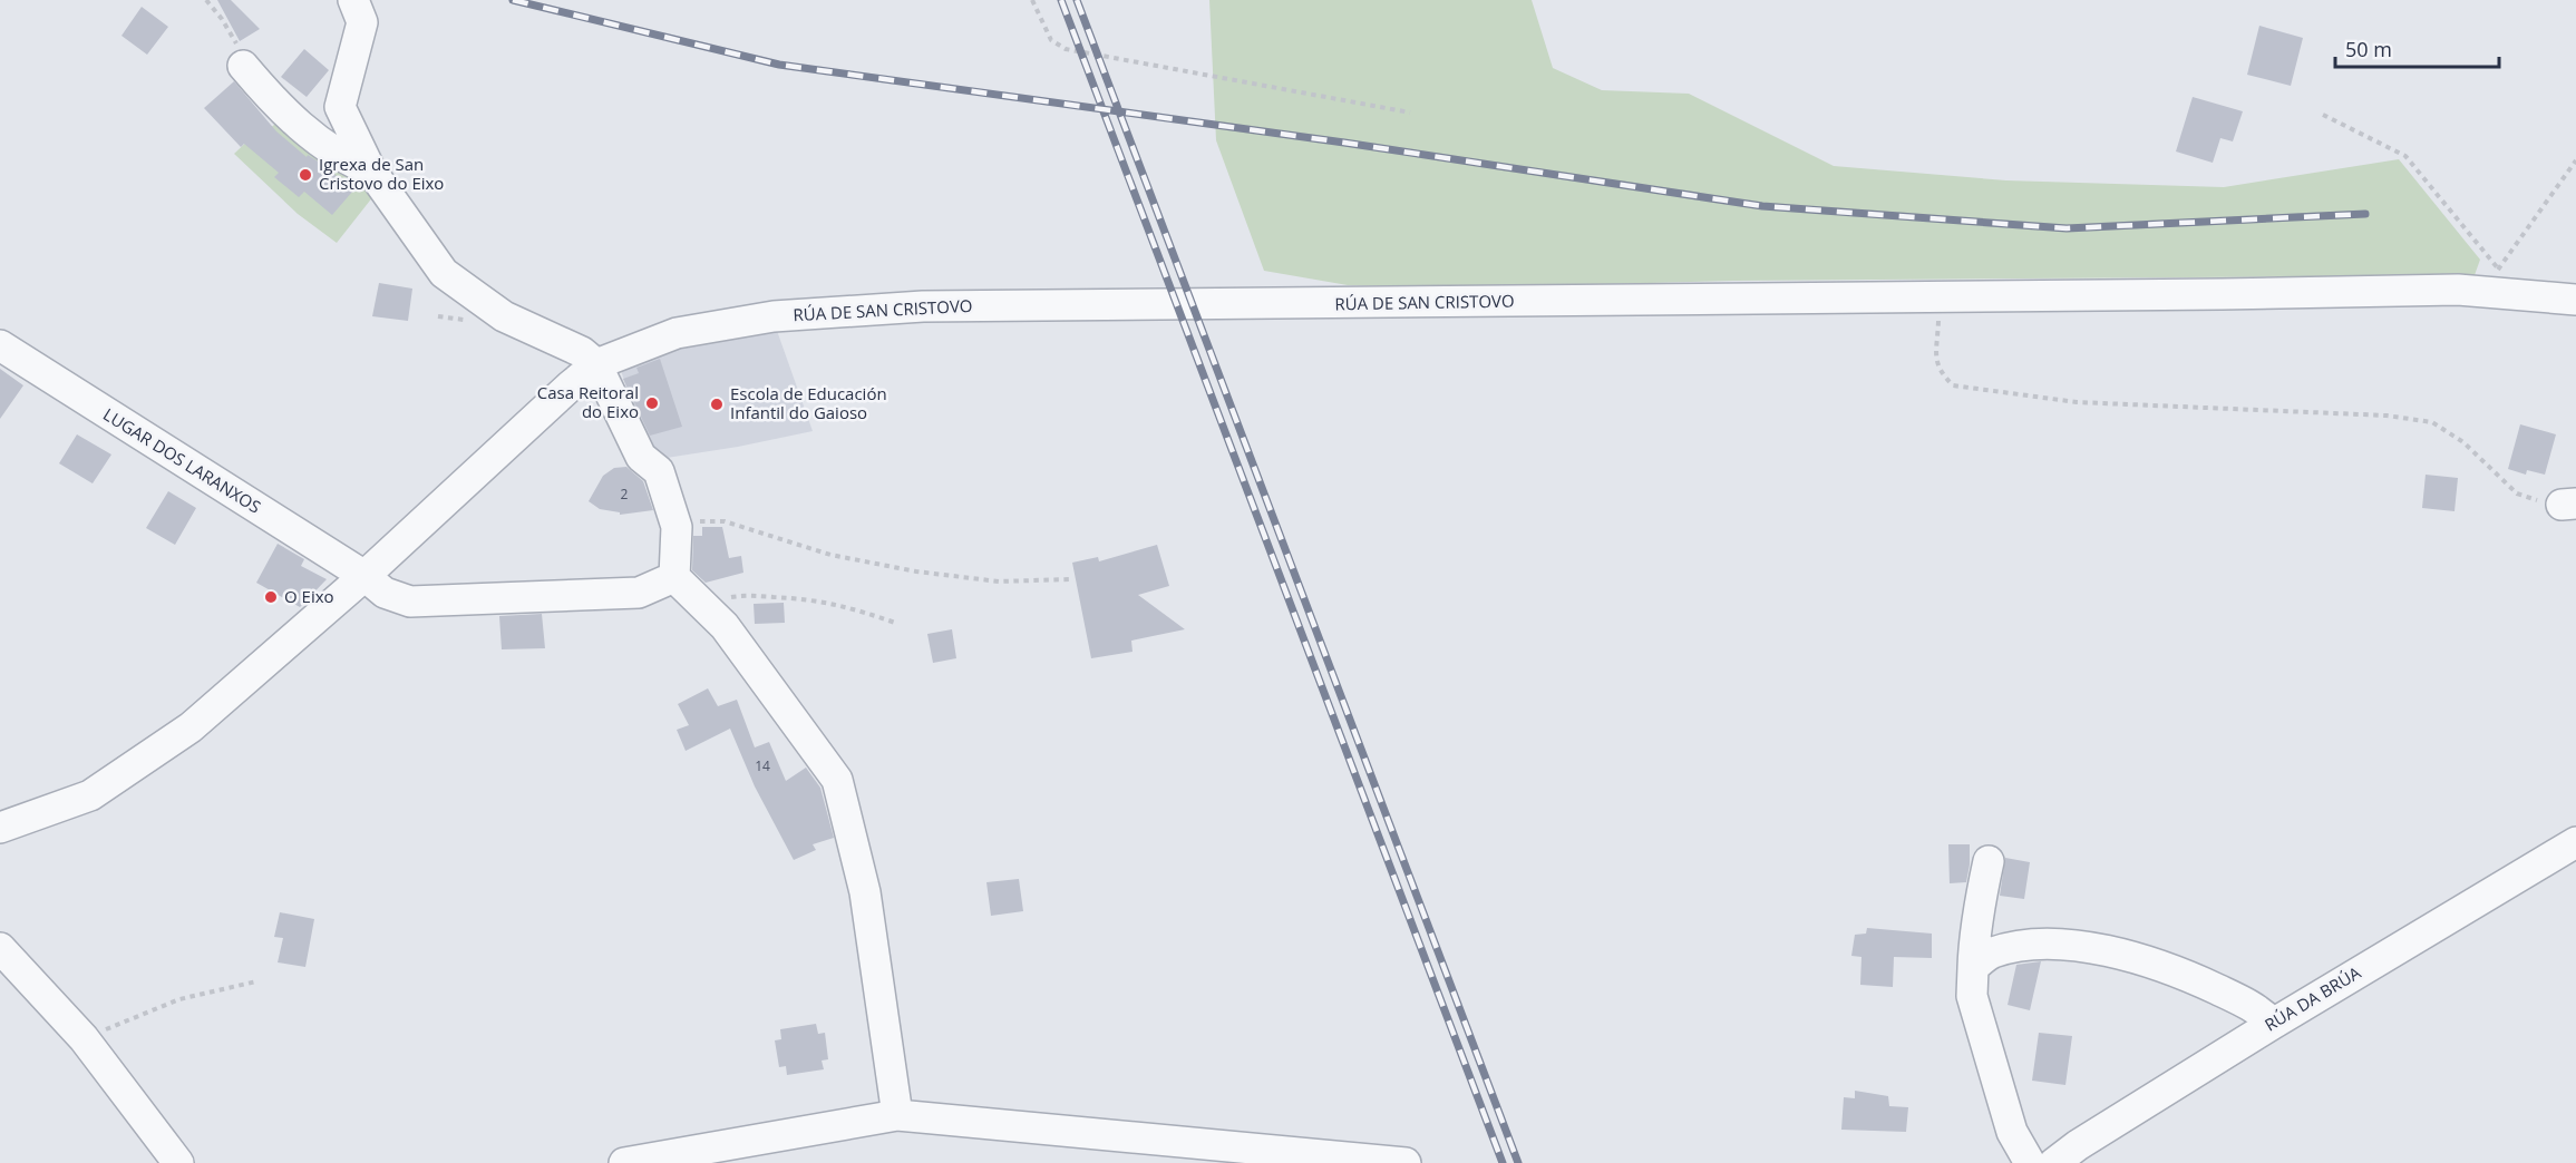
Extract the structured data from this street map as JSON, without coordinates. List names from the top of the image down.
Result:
{
  "streets": {
    "street": ["RÚA DE SAN CRISTOVO", "LUGAR DOS LARANXOS", "RÚA DA BRÚA"]
  },
  "crossings": [
    ["RÚA DE SAN CRISTOVO", "LUGAR DOS LARANXOS"]
  ],
  "places": [
    "Igrexa de San Cristovo do Eixo",
    "Casa Reitoral do Eixo",
    "Escola de Educación Infantil do Gaioso",
    "O Eixo"
  ],
  "house_numbers": ["2", "14"],
  "scale_bar": "50 m"
}
